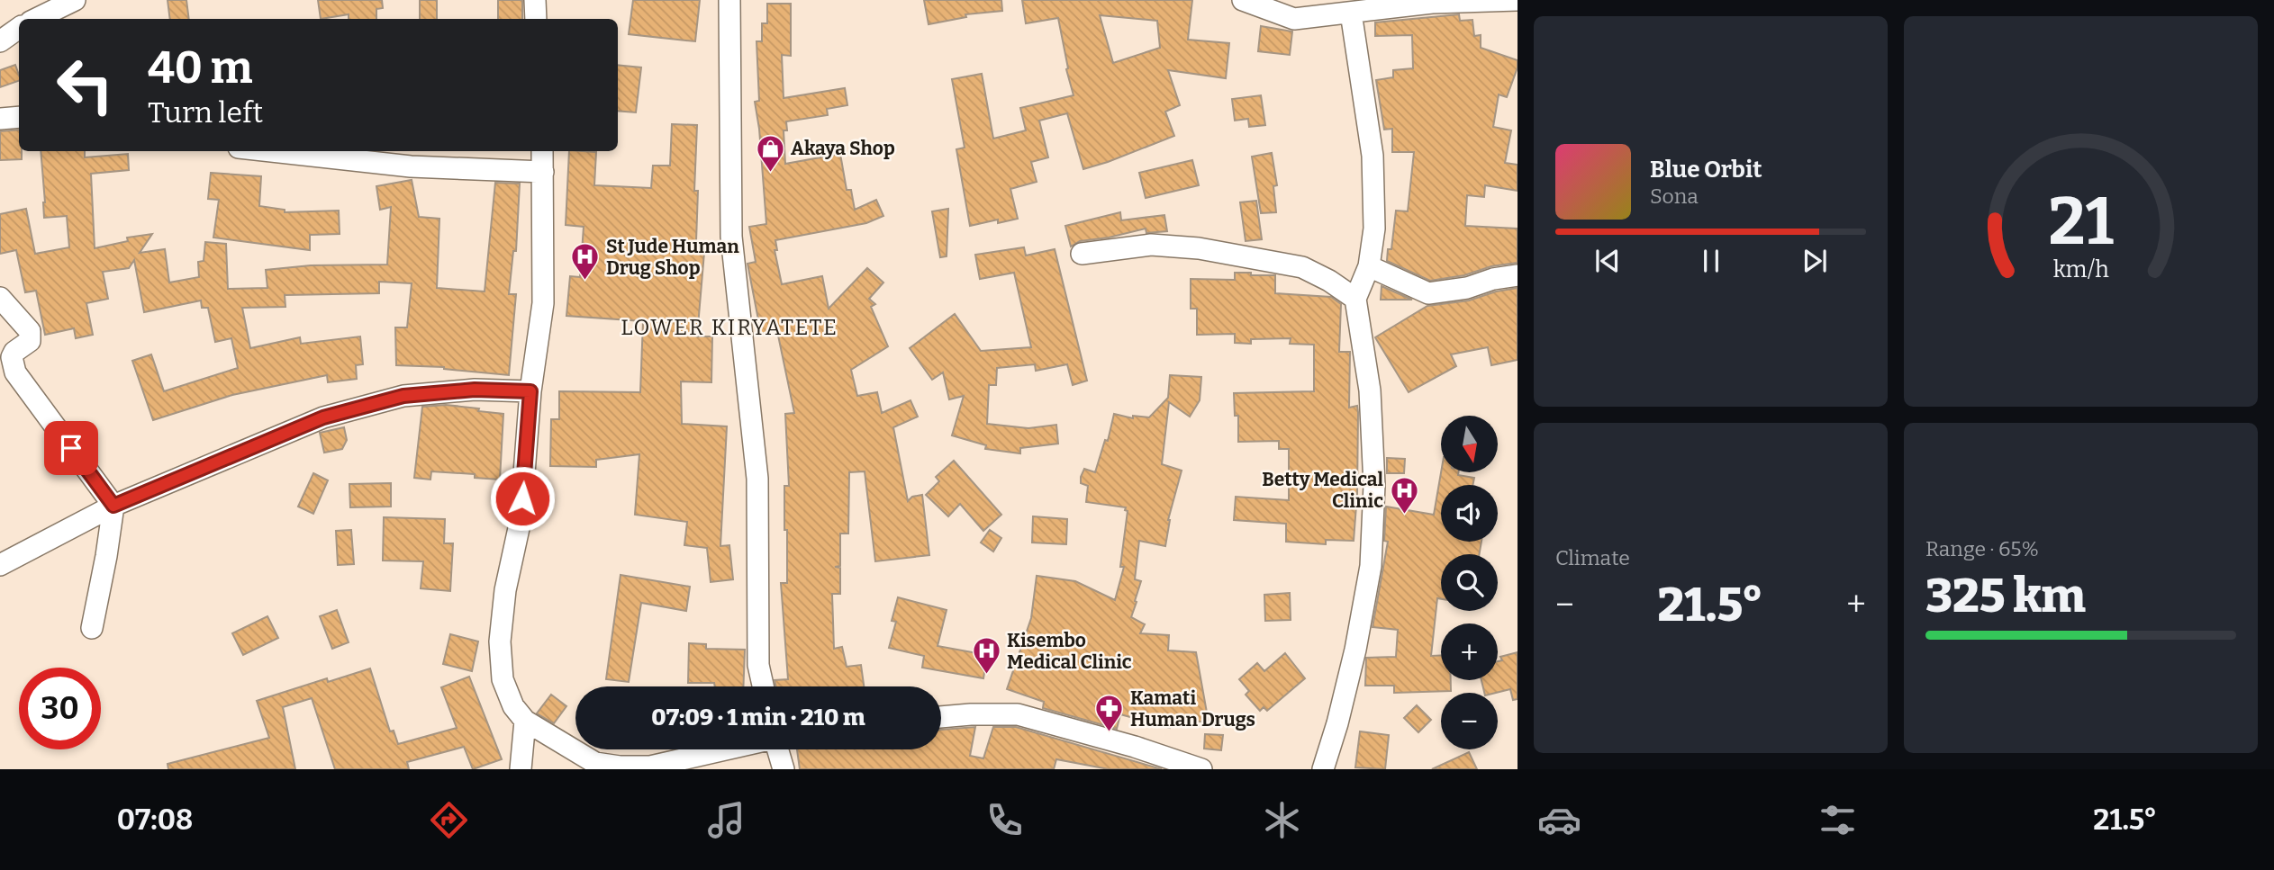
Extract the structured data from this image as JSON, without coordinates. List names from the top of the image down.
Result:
{
  "districts": ["LOWER KIRYATETE"],
  "places": {
    "shop": ["Akaya Shop"],
    "hospital": ["St Jude Human Drug Shop", "Betty Medical Clinic", "Kisembo Medical Clinic"],
    "pharmacy": ["Kamati Human Drugs"]
  },
  "north": "bottom",
  "page": {
    "turn": ["40 m", "Turn left"],
    "song": ["Blue Orbit", "Sona"],
    "map_buttons": ["+", "−"],
    "tile": [
      "Climate",
      ["Range · 65%", "325 km"]
    ],
    "heat": ["−", "21.5°", "+"],
    "limit": "30",
    "trip": "07:09 · 1 min · 210 m",
    "tabs": ["07:08", "21.5°"],
    "gauge": ["21", "km/h"]
  }
}
